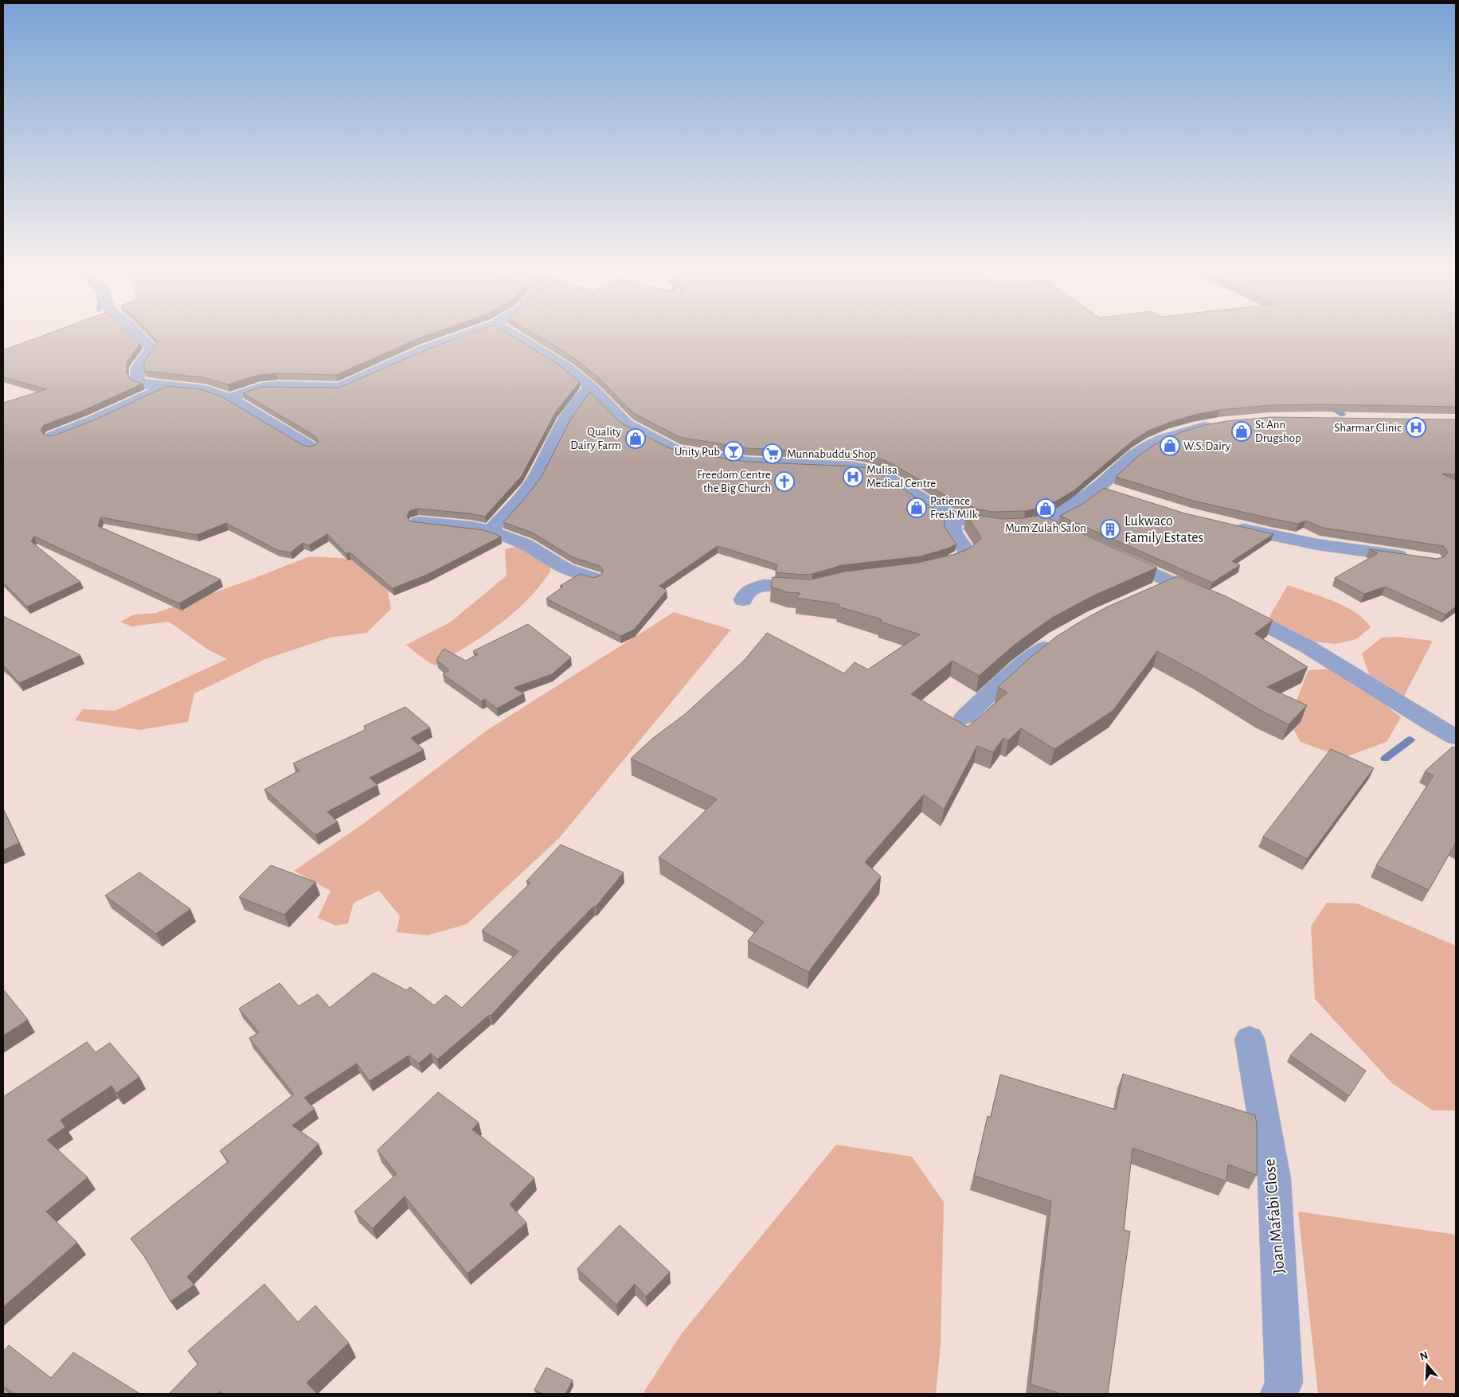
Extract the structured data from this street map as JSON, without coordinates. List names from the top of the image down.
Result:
{
  "streets": {
    "street": ["Joan Mafabi Close"]
  },
  "places": {
    "hospital": ["Sharmar Clinic", "Mulisa Medical Centre"],
    "shop": [
      "St Ann Drugshop",
      "Quality Dairy Farm",
      "W.S. Dairy",
      "Patience Fresh Milk",
      "Mum Zulah Salon"
    ],
    "bar": ["Unity Pub"],
    "supermarket": ["Munnabuddu Shop"],
    "church": ["Freedom Centre the Big Church"],
    "building": ["Lukwaco Family Estates"]
  },
  "north": "top"
}
